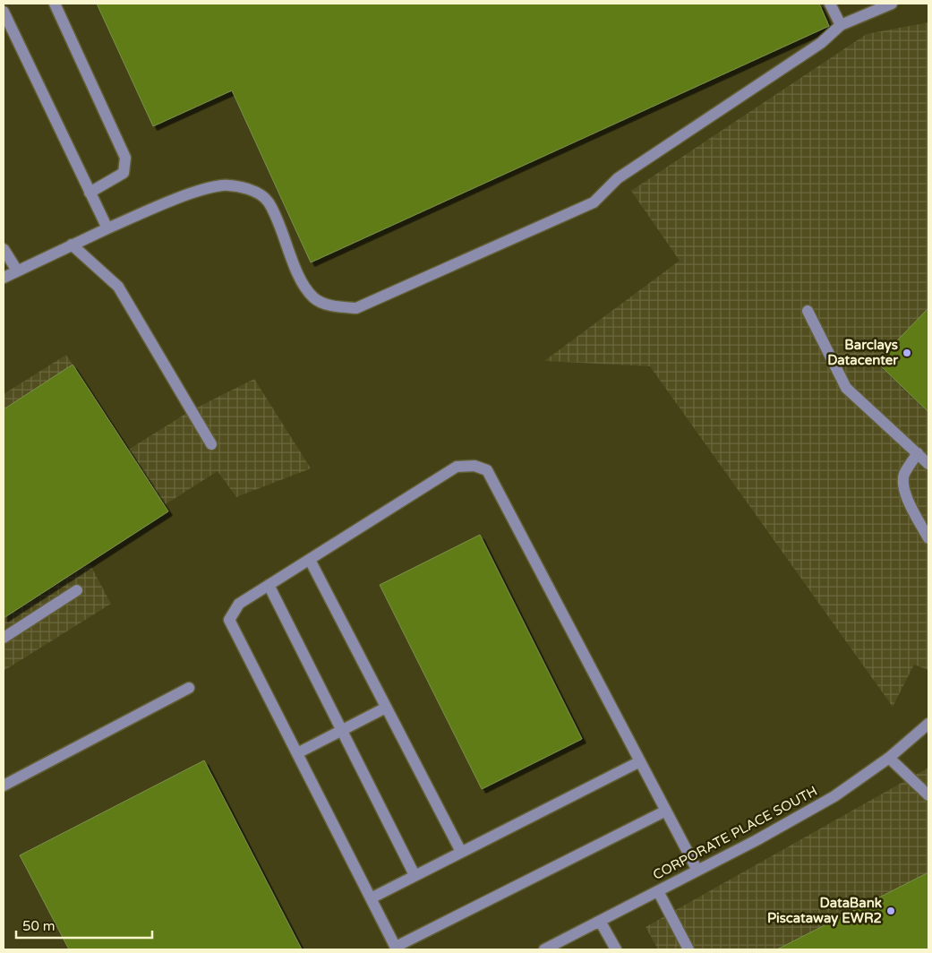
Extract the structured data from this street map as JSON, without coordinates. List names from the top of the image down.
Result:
{
  "streets": {
    "street": ["CORPORATE PLACE SOUTH"]
  },
  "places": ["Barclays Datacenter", "DataBank Piscataway EWR2"],
  "scale_bar": "50 m"
}
